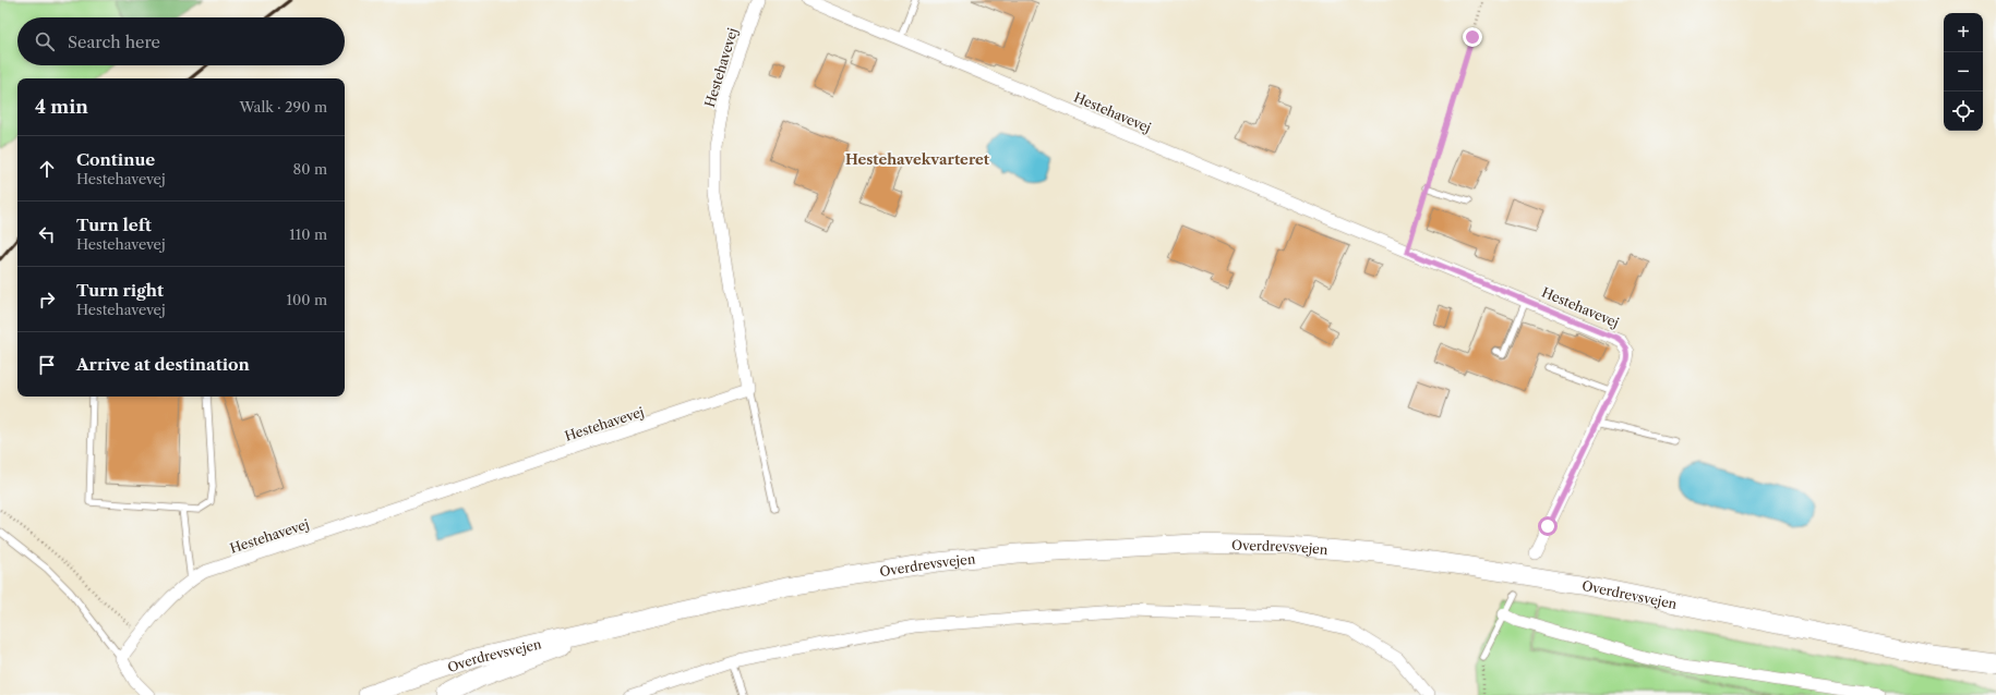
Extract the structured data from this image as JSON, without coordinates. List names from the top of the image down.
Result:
{
  "streets": {
    "main road": ["Overdrevsvejen"],
    "street": ["Hestehavevej"]
  },
  "districts": ["Hestehavekvarteret"],
  "page": {
    "map_buttons": ["+", "−"],
    "search": "Search here",
    "heading": ["4 min", "Walk · 290 m"],
    "list": [
      ["Continue", "Hestehavevej", "80 m"],
      ["Turn left", "Hestehavevej", "110 m"],
      ["Turn right", "Hestehavevej", "100 m"],
      "Arrive at destination"
    ]
  }
}
